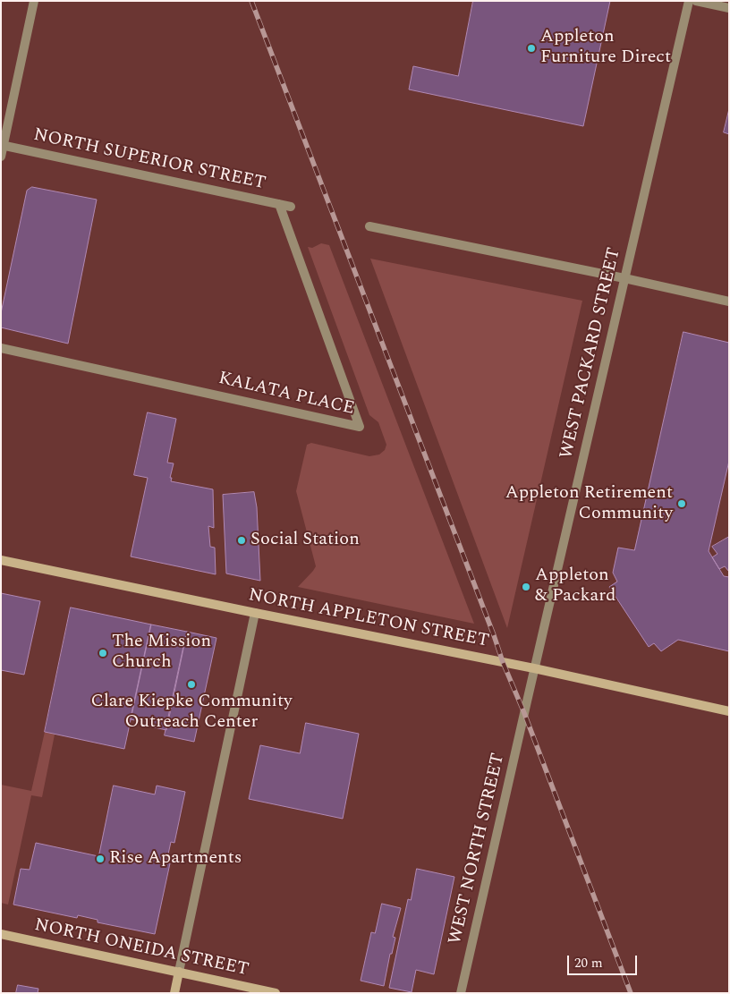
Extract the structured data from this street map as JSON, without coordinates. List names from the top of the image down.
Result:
{
  "streets": {
    "main road": ["NORTH APPLETON STREET", "NORTH ONEIDA STREET"],
    "street": [
      "NORTH SUPERIOR STREET",
      "WEST PACKARD STREET",
      "KALATA PLACE",
      "WEST NORTH STREET"
    ]
  },
  "crossings": [
    ["NORTH SUPERIOR STREET", "KALATA PLACE"],
    ["WEST PACKARD STREET", "NORTH APPLETON STREET"],
    ["WEST PACKARD STREET", "WEST NORTH STREET"]
  ],
  "places": [
    "Appleton Furniture Direct",
    "Appleton Retirement Community",
    "Social Station",
    "Appleton & Packard",
    "The Mission Church",
    "Clare Kiepke Community Outreach Center",
    "Rise Apartments"
  ],
  "scale_bar": "20 m"
}
